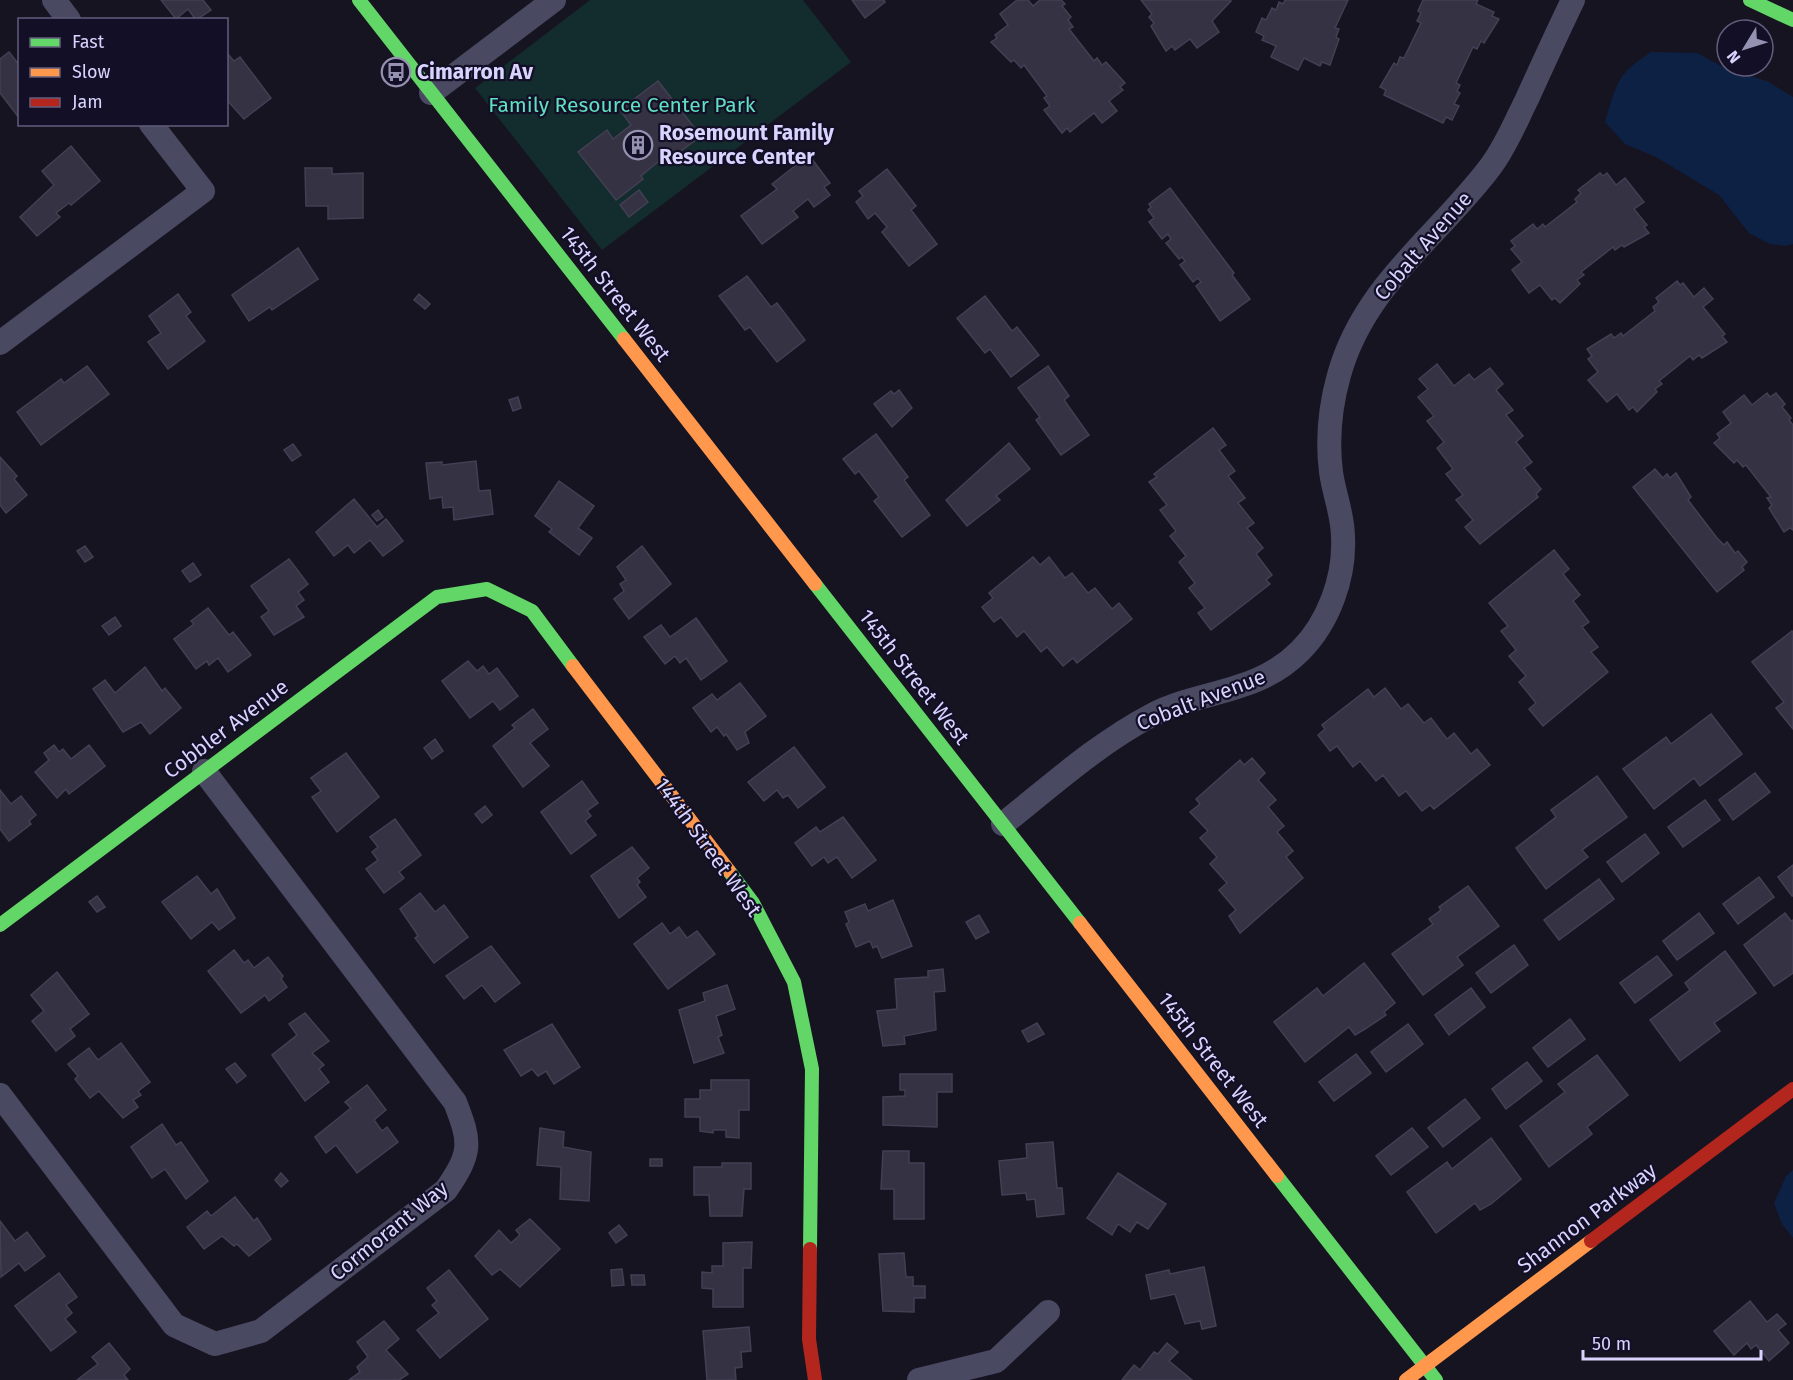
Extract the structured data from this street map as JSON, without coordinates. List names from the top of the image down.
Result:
{
  "streets": {
    "street": [
      "Cobalt Avenue",
      "145th Street West",
      "Cobbler Avenue",
      "144th Street West",
      "Shannon Parkway",
      "Cormorant Way"
    ]
  },
  "crossings": [
    ["Cobalt Avenue", "145th Street West"],
    ["145th Street West", "Shannon Parkway"],
    ["Cobbler Avenue", "144th Street West"],
    ["Cobbler Avenue", "Cormorant Way"]
  ],
  "parks": ["Family Resource Center Park"],
  "places": {
    "bus stop": ["Cimarron Av"],
    "building": ["Rosemount Family Resource Center"]
  },
  "legend": ["Fast", "Slow", "Jam"],
  "scale_bar": "50 m",
  "north": "bottom left"
}
